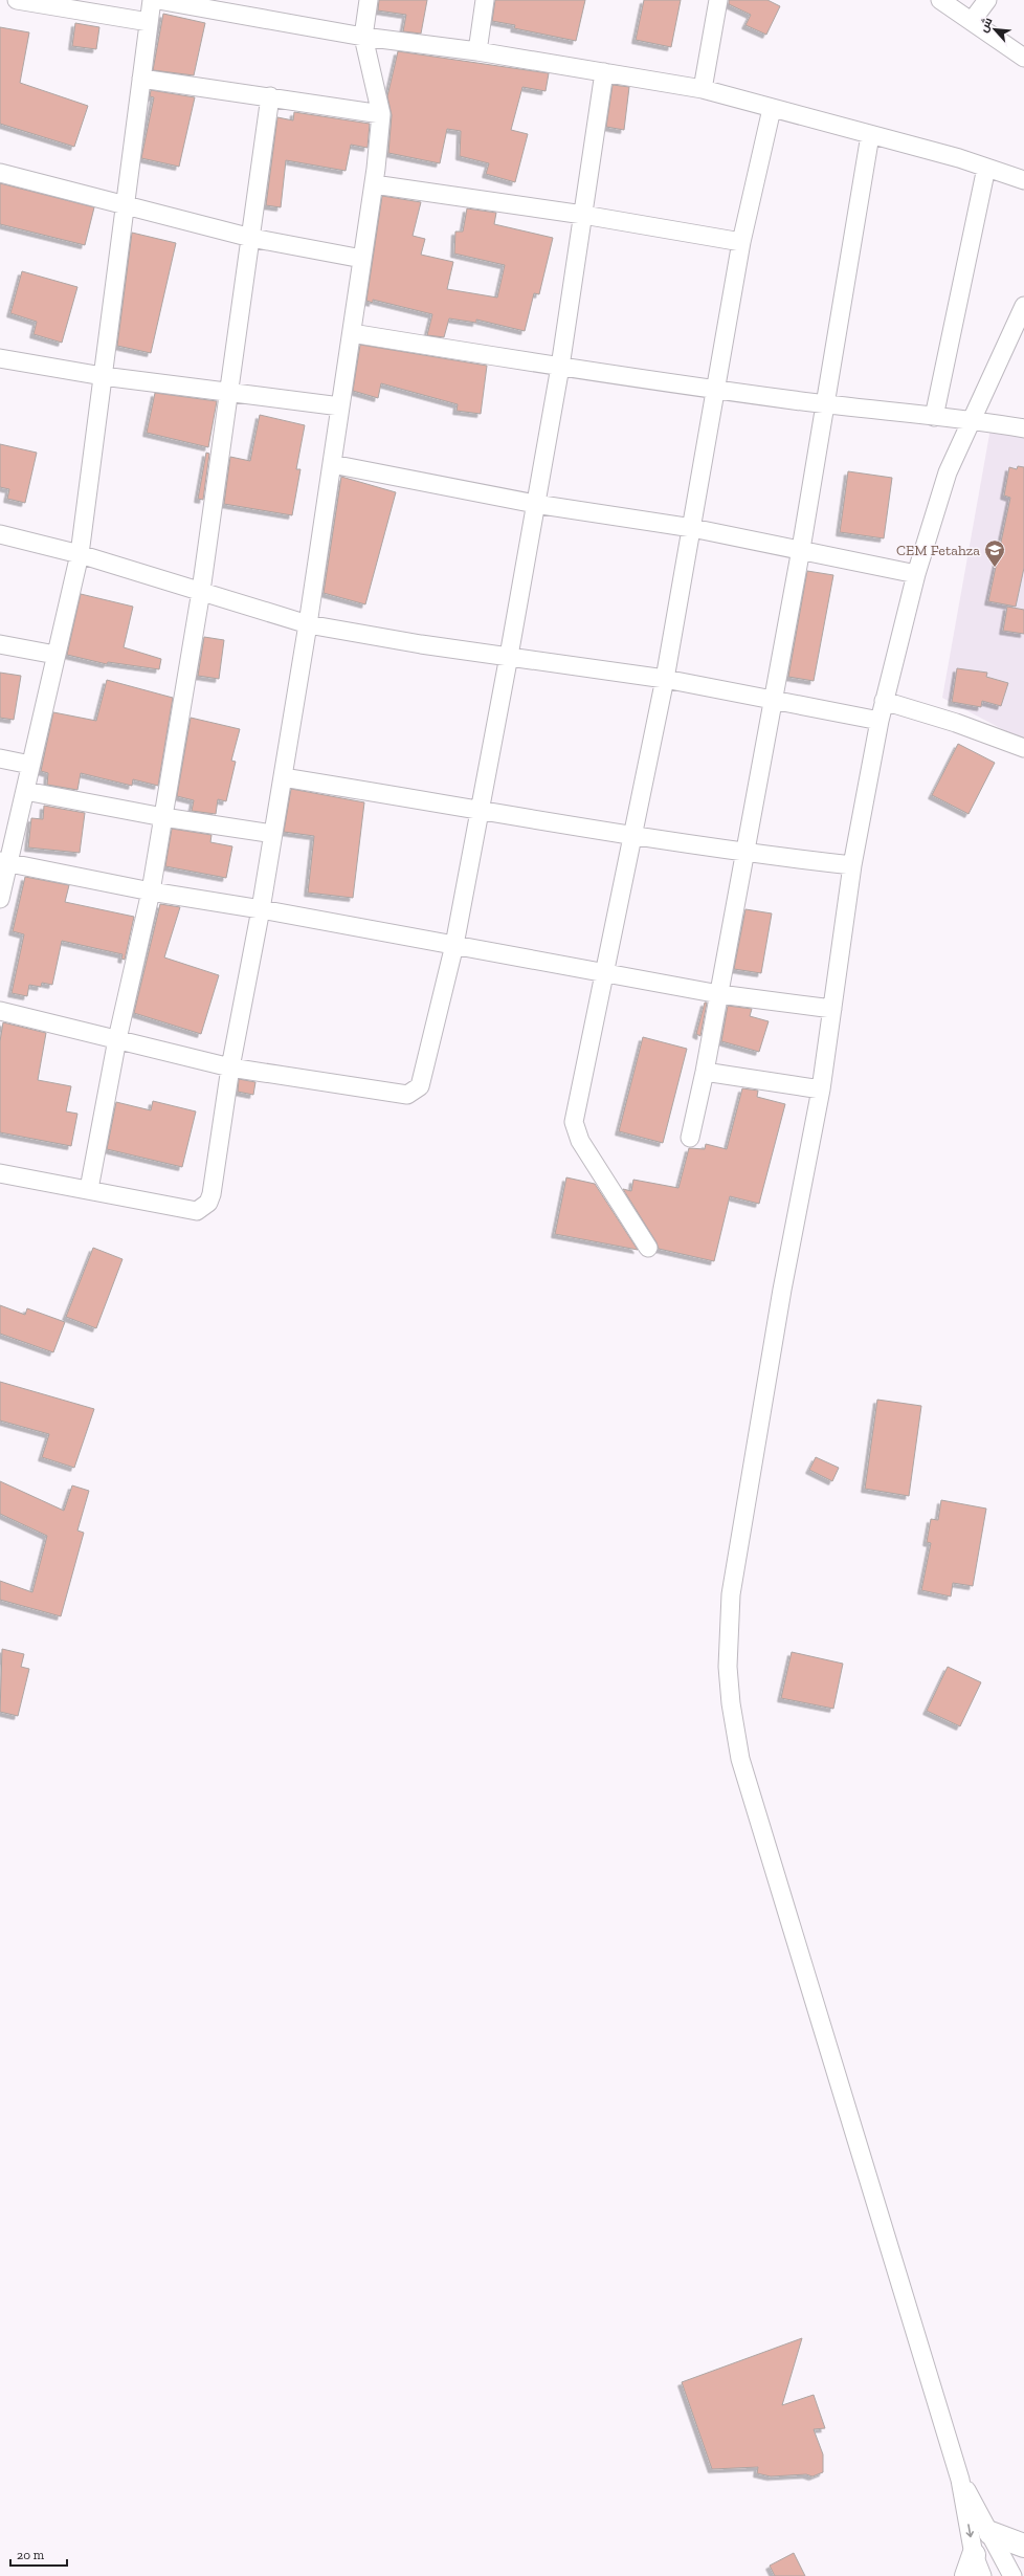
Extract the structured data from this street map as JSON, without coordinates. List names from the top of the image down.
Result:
{
  "places": {
    "school or university": ["CEM Fetahza"]
  },
  "scale_bar": "20 m",
  "north": "top left"
}
